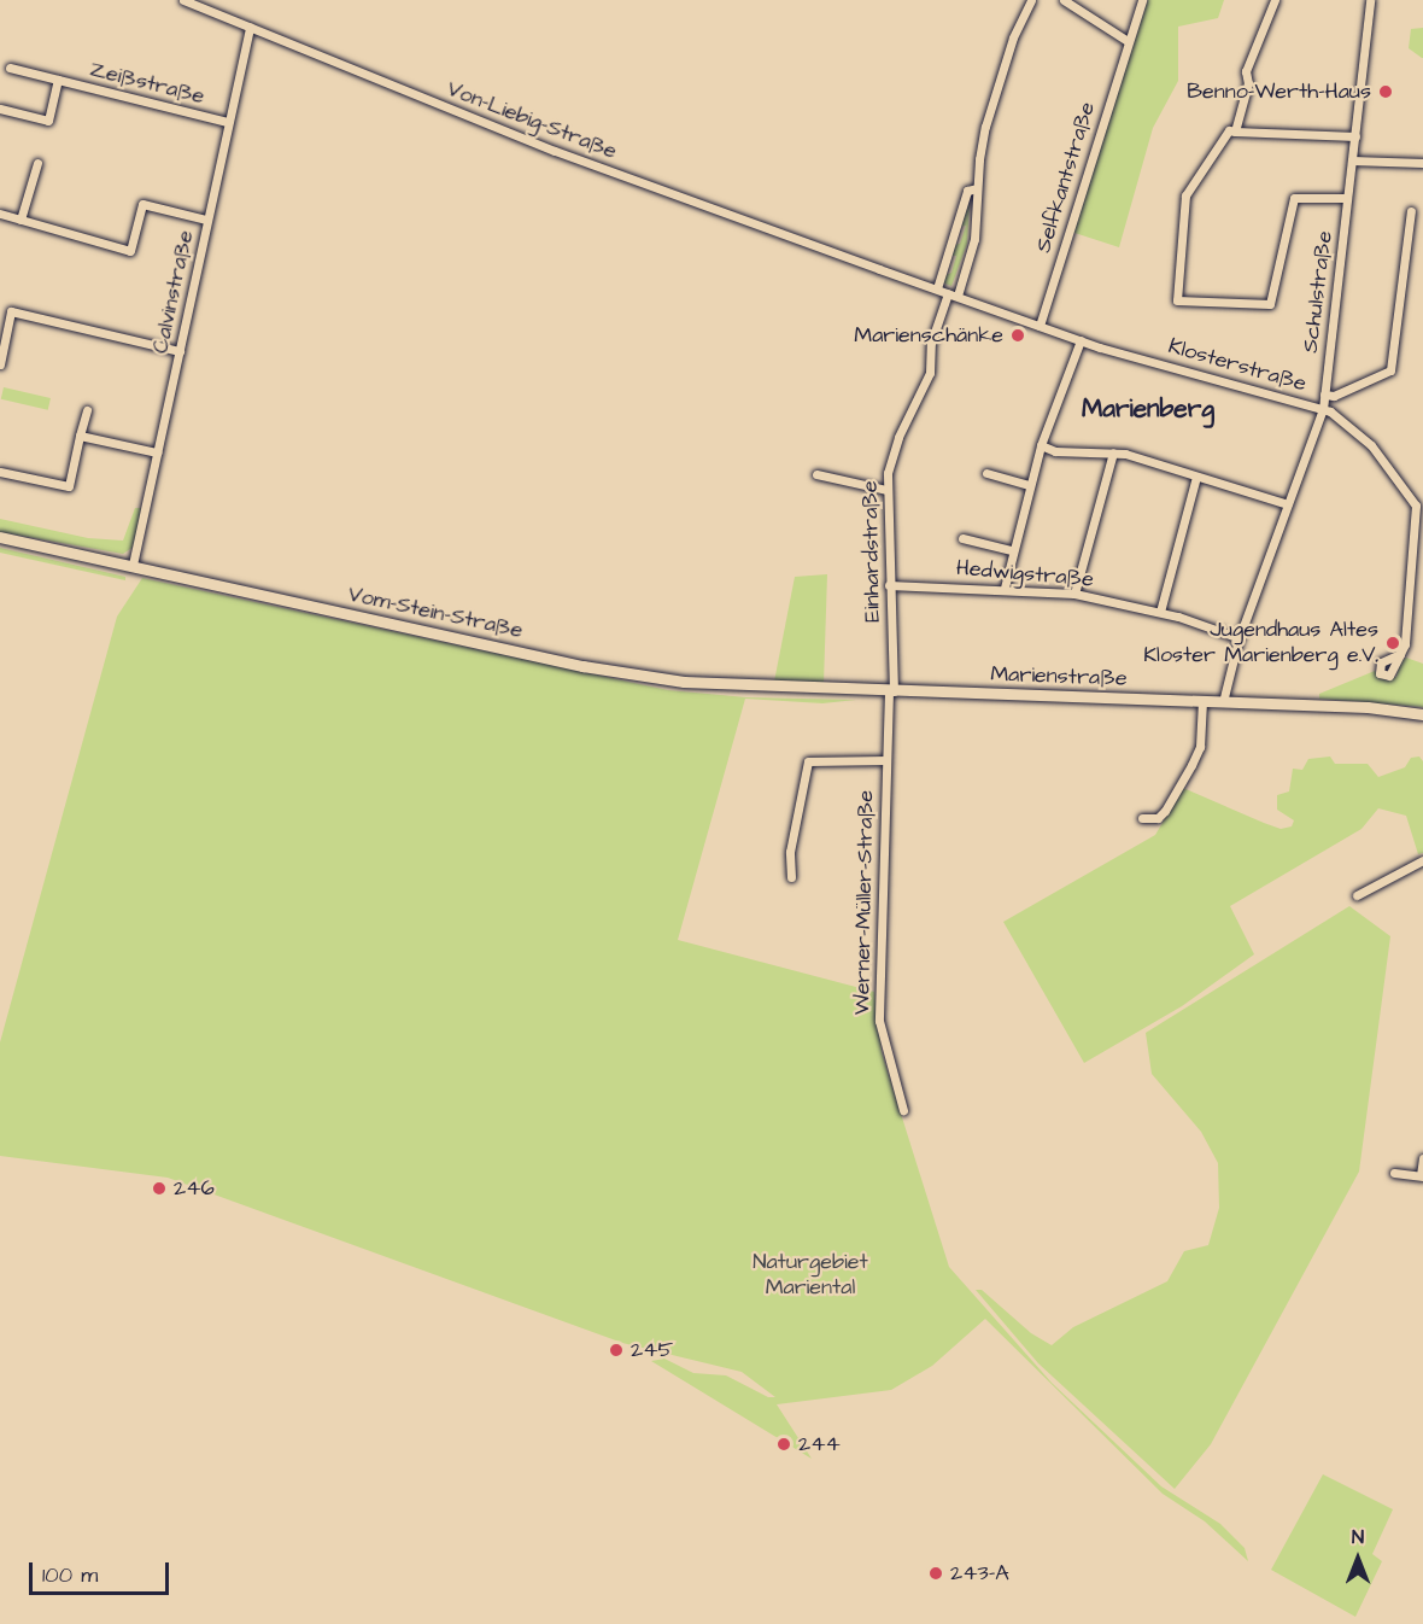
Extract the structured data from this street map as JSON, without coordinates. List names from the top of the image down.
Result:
{
  "streets": {
    "main road": ["Vom-Stein-Straße", "Marienstraße"],
    "street": [
      "Zeißstraße",
      "Von-Liebig-Straße",
      "Selfkantstraße",
      "Calvinstraße",
      "Schulstraße",
      "Klosterstraße",
      "Einhardstraße",
      "Hedwigstraße",
      "Werner-Müller-Straße"
    ]
  },
  "crossings": [
    ["Zeißstraße", "Calvinstraße"],
    ["Von-Liebig-Straße", "Calvinstraße"],
    ["Von-Liebig-Straße", "Klosterstraße"],
    ["Selfkantstraße", "Klosterstraße"],
    ["Calvinstraße", "Vom-Stein-Straße"],
    ["Schulstraße", "Klosterstraße"],
    ["Schulstraße", "Hedwigstraße"],
    ["Schulstraße", "Marienstraße"],
    ["Klosterstraße", "Einhardstraße"],
    ["Einhardstraße", "Hedwigstraße"],
    ["Einhardstraße", "Marienstraße"],
    ["Einhardstraße", "Werner-Müller-Straße"],
    ["Vom-Stein-Straße", "Marienstraße"],
    ["Marienstraße", "Werner-Müller-Straße"]
  ],
  "districts": ["Marienberg"],
  "parks": ["Naturgebiet Mariental"],
  "places": [
    "Benno-Werth-Haus",
    "Marienschänke",
    "Jugendhaus Altes Kloster Marienberg e.V.",
    "246",
    "245",
    "244",
    "243-A"
  ],
  "scale_bar": "100 m",
  "north": "top"
}
